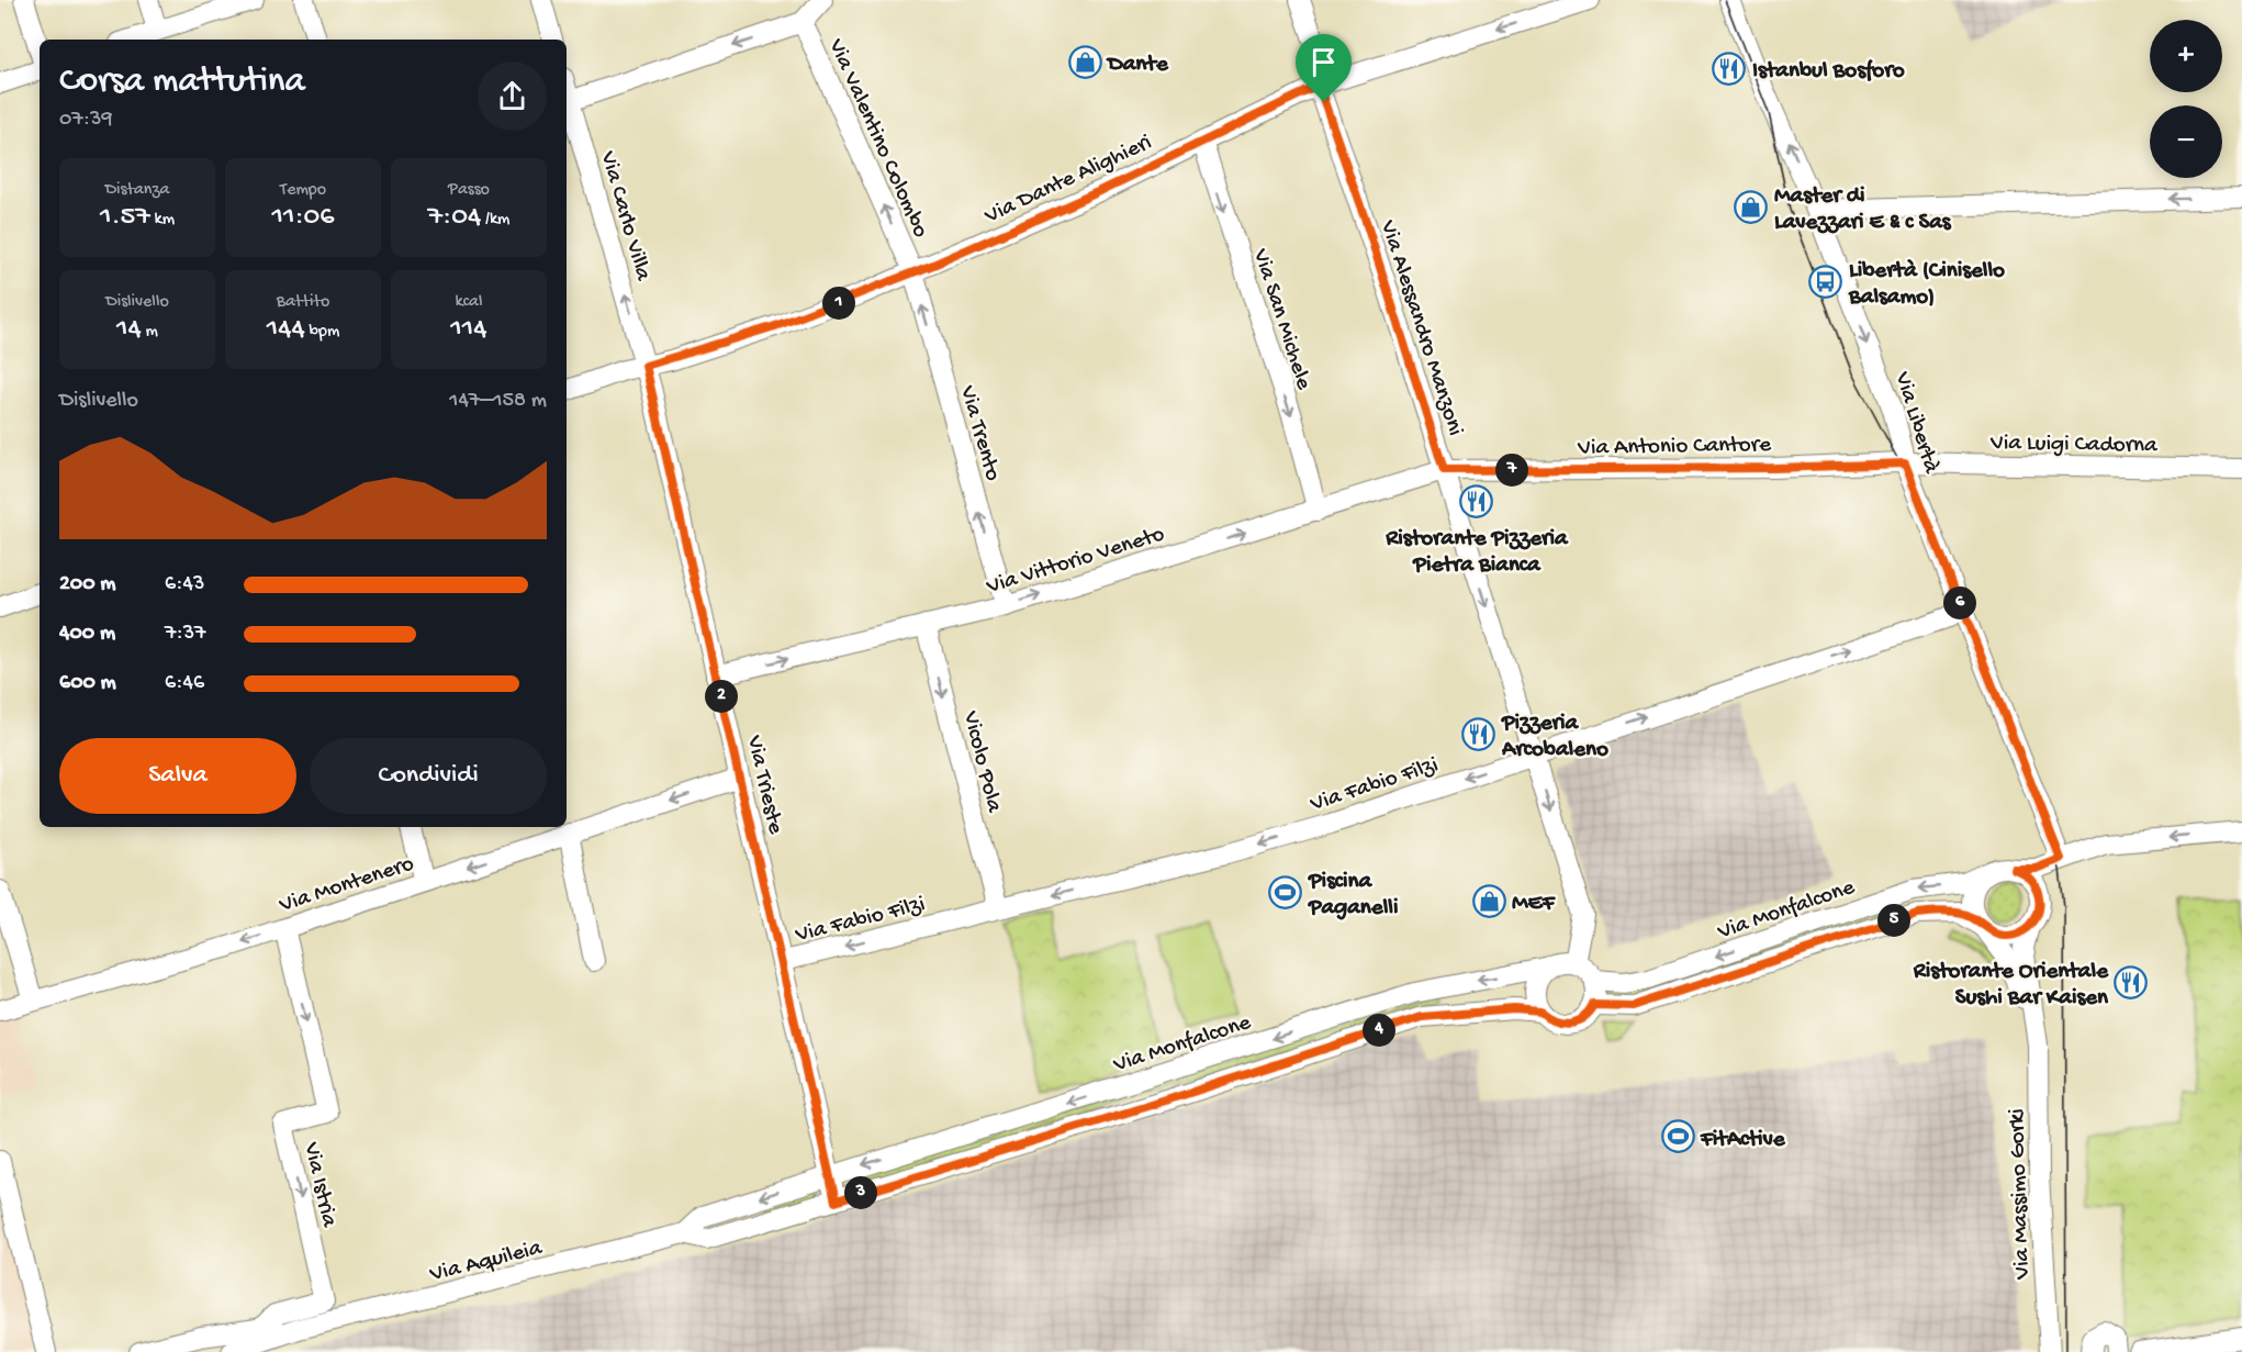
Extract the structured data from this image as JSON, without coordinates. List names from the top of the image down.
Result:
{
  "streets": {
    "street": [
      "Via Valentino Colombo",
      "Via Dante Alighieri",
      "Via Carlo Villa",
      "Via San Michele",
      "Via Alessandro Manzoni",
      "Via Libertà",
      "Via Trento",
      "Via Luigi Cadorna",
      "Via Antonio Cantore",
      "Via Vittorio Veneto",
      "Vicolo Pola",
      "Via Fabio Filzi",
      "Via Trieste",
      "Via Montenero",
      "Via Monfalcone",
      "Via Istria",
      "Via Massimo Gorki",
      "Via Aquileia"
    ]
  },
  "crossings": [
    ["Via Valentino Colombo", "Via Dante Alighieri"],
    ["Via Valentino Colombo", "Via Trento"],
    ["Via Dante Alighieri", "Via Carlo Villa"],
    ["Via Dante Alighieri", "Via San Michele"],
    ["Via Dante Alighieri", "Via Alessandro Manzoni"],
    ["Via Dante Alighieri", "Via Trento"],
    ["Via Dante Alighieri", "Via Trieste"],
    ["Via Carlo Villa", "Via Trieste"],
    ["Via San Michele", "Via Vittorio Veneto"],
    ["Via Alessandro Manzoni", "Via Antonio Cantore"],
    ["Via Alessandro Manzoni", "Via Vittorio Veneto"],
    ["Via Alessandro Manzoni", "Via Fabio Filzi"],
    ["Via Alessandro Manzoni", "Via Monfalcone"],
    ["Via Libertà", "Via Luigi Cadorna"],
    ["Via Libertà", "Via Antonio Cantore"],
    ["Via Libertà", "Via Fabio Filzi"],
    ["Via Trento", "Via Vittorio Veneto"],
    ["Via Luigi Cadorna", "Via Antonio Cantore"],
    ["Via Antonio Cantore", "Via Vittorio Veneto"],
    ["Via Vittorio Veneto", "Vicolo Pola"],
    ["Via Vittorio Veneto", "Via Trieste"],
    ["Vicolo Pola", "Via Fabio Filzi"],
    ["Via Fabio Filzi", "Via Trieste"],
    ["Via Trieste", "Via Montenero"],
    ["Via Trieste", "Via Monfalcone"],
    ["Via Trieste", "Via Aquileia"],
    ["Via Montenero", "Via Istria"],
    ["Via Monfalcone", "Via Massimo Gorki"],
    ["Via Monfalcone", "Via Aquileia"],
    ["Via Istria", "Via Aquileia"]
  ],
  "one_way": [
    "Via Valentino Colombo",
    "Via Carlo Villa",
    "Via San Michele",
    "Via Alessandro Manzoni",
    "Via Trento",
    "Via Vittorio Veneto",
    "Vicolo Pola",
    "Via Montenero",
    "Via Istria"
  ],
  "places": {
    "shop": ["Dante", "Master di Lavezzari E & c Sas", "MEF"],
    "restaurant": [
      "Istanbul Bosforo",
      "Ristorante Pizzeria Pietra Bianca",
      "Pizzeria Arcobaleno",
      "Ristorante Orientale Sushi Bar Kaisen"
    ],
    "bus stop": ["Libertà (Cinisello Balsamo)"],
    "sports": ["Piscina Paganelli", "FitActive"]
  },
  "page": {
    "map_buttons": ["+", "−"],
    "heading": ["Corsa mattutina", "07:39"],
    "stats": [
      ["Distanza", "1.57 km"],
      ["Tempo", "11:06"],
      ["Passo", "7:04 /km"],
      ["Dislivello", "14 m"],
      ["Battito", "144 bpm"],
      ["kcal", "114"]
    ],
    "pins": [
      "1",
      "7",
      "6",
      "2",
      "5",
      "4",
      "3"
    ],
    "chart": ["Dislivello", "147–158 m"],
    "list": [
      {
        "name": "200 m",
        "note": "6:43"
      },
      {
        "name": "400 m",
        "note": "7:37"
      },
      {
        "name": "600 m",
        "note": "6:46"
      }
    ],
    "buttons": ["Salva", "Condividi"]
  }
}
